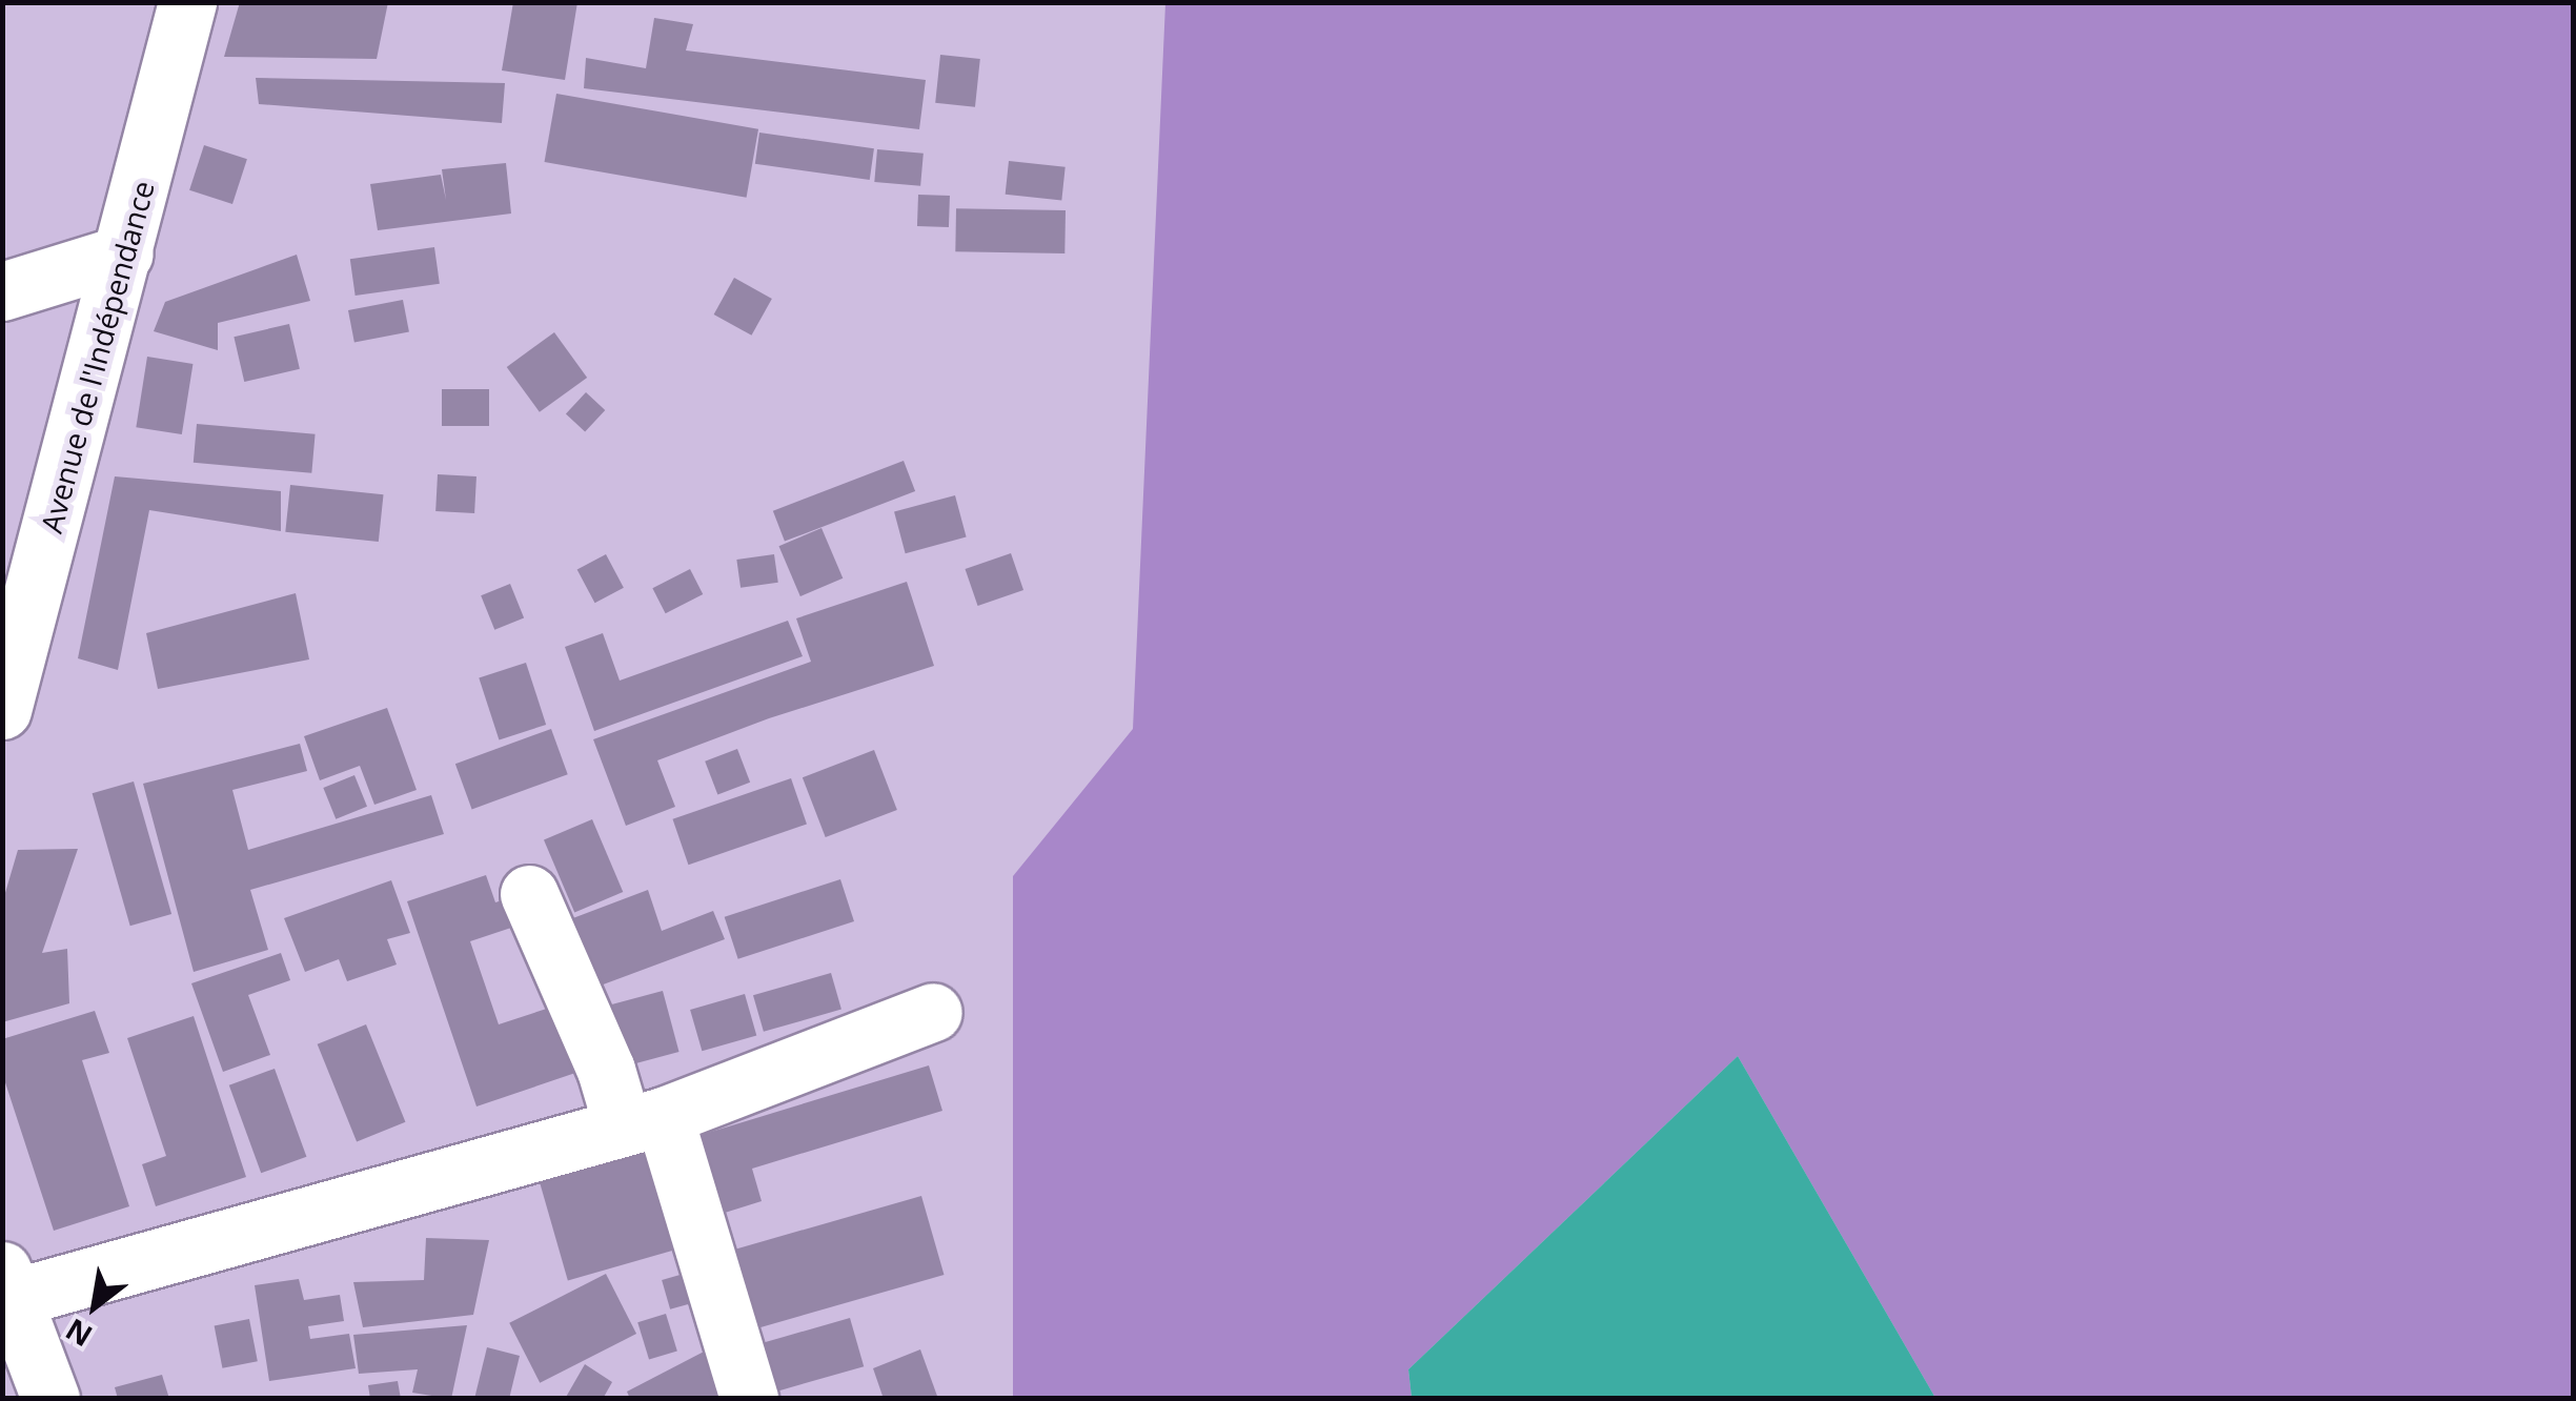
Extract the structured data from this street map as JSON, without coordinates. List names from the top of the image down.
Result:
{
  "streets": {
    "street": ["Avenue de l'Indépendance"]
  },
  "north": "bottom left"
}
